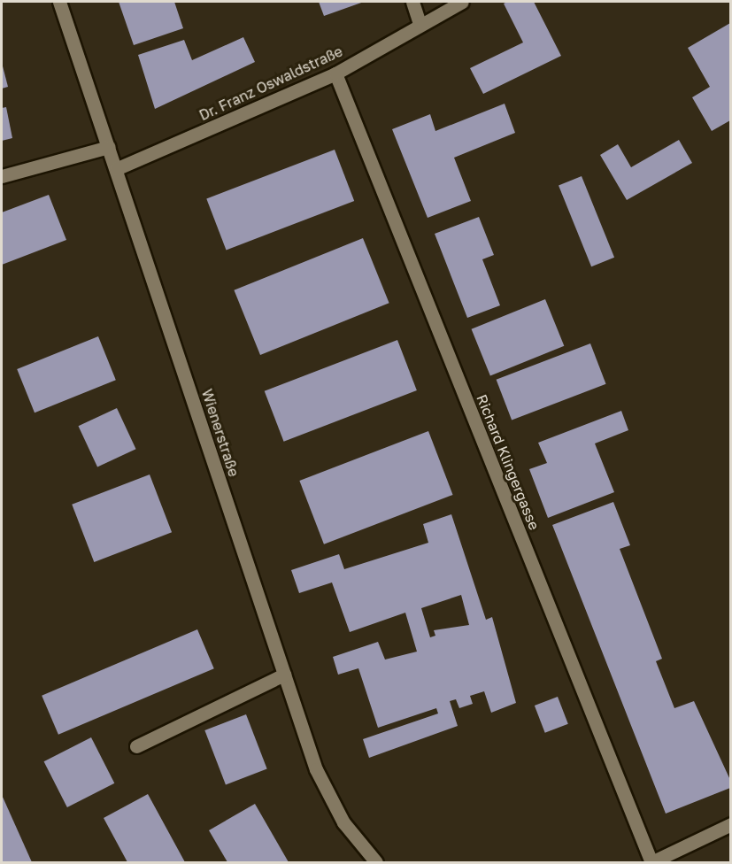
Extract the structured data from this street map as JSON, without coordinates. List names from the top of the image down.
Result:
{
  "streets": {
    "street": ["Dr. Franz Oswaldstraße", "Wienerstraße", "Richard Klingergasse"]
  },
  "crossings": [
    ["Dr. Franz Oswaldstraße", "Wienerstraße"],
    ["Dr. Franz Oswaldstraße", "Richard Klingergasse"]
  ]
}
